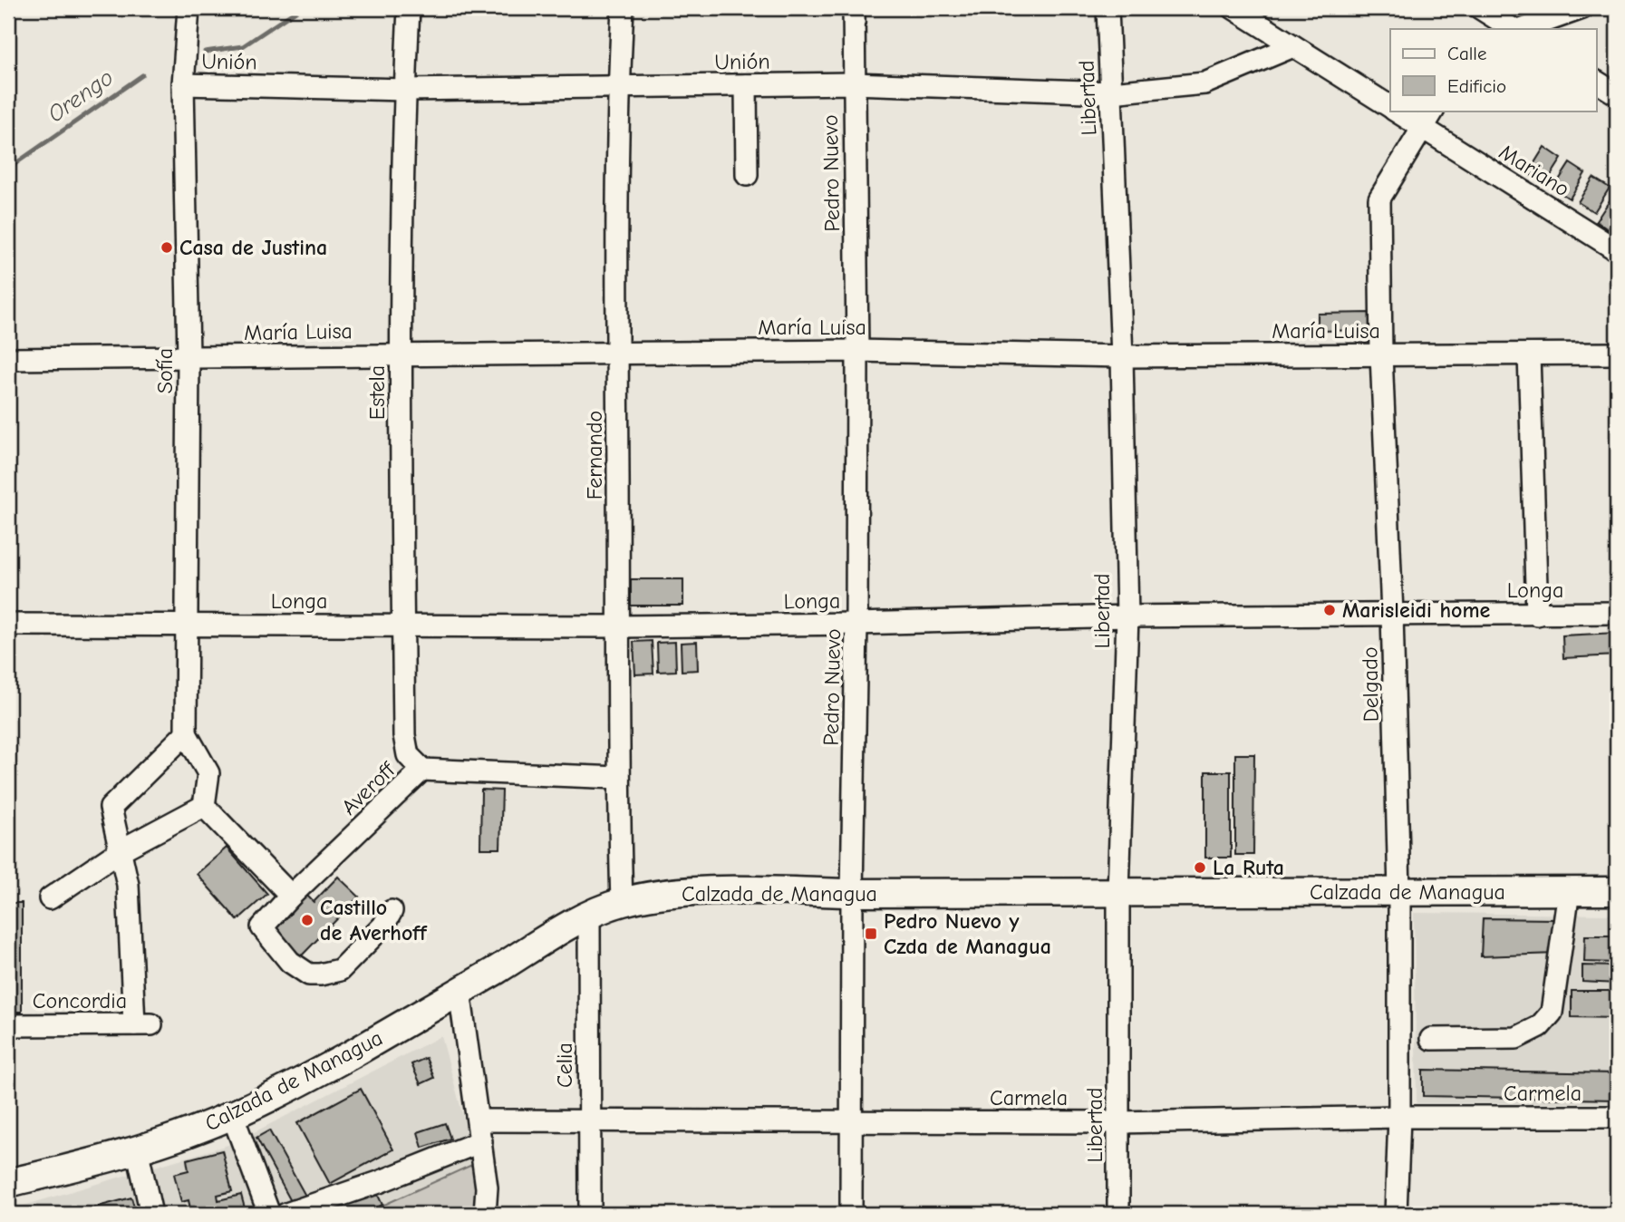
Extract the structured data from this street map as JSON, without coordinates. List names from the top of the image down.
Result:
{
  "streets": {
    "main road": ["Calzada de Managua"],
    "street": [
      "Unión",
      "Libertad",
      "Mariano",
      "Pedro Nuevo",
      "María Luisa",
      "Sofía",
      "Estela",
      "Fernando",
      "Longa",
      "Delgado",
      "Averoff",
      "Concordia",
      "Celia",
      "Carmela"
    ]
  },
  "crossings": [
    ["Unión", "Libertad"],
    ["Unión", "Mariano"],
    ["Unión", "Pedro Nuevo"],
    ["Unión", "Sofía"],
    ["Unión", "Estela"],
    ["Unión", "Fernando"],
    ["Libertad", "María Luisa"],
    ["Libertad", "Longa"],
    ["Libertad", "Calzada de Managua"],
    ["Libertad", "Carmela"],
    ["Mariano", "Delgado"],
    ["Pedro Nuevo", "María Luisa"],
    ["Pedro Nuevo", "Longa"],
    ["Pedro Nuevo", "Calzada de Managua"],
    ["Pedro Nuevo", "Carmela"],
    ["María Luisa", "Sofía"],
    ["María Luisa", "Estela"],
    ["María Luisa", "Fernando"],
    ["María Luisa", "Delgado"],
    ["Sofía", "Longa"],
    ["Estela", "Longa"],
    ["Estela", "Averoff"],
    ["Fernando", "Longa"],
    ["Fernando", "Averoff"],
    ["Fernando", "Calzada de Managua"],
    ["Longa", "Delgado"],
    ["Delgado", "Calzada de Managua"],
    ["Delgado", "Carmela"],
    ["Calzada de Managua", "Celia"],
    ["Celia", "Carmela"]
  ],
  "water": ["Orengo"],
  "places": {
    "other": [
      "Casa de Justina",
      "Marisleidi home",
      "La Ruta",
      "Castillo de Averhoff"
    ],
    "transit": ["Pedro Nuevo y Czda de Managua"]
  },
  "legend": ["Calle", "Edificio"]
}
